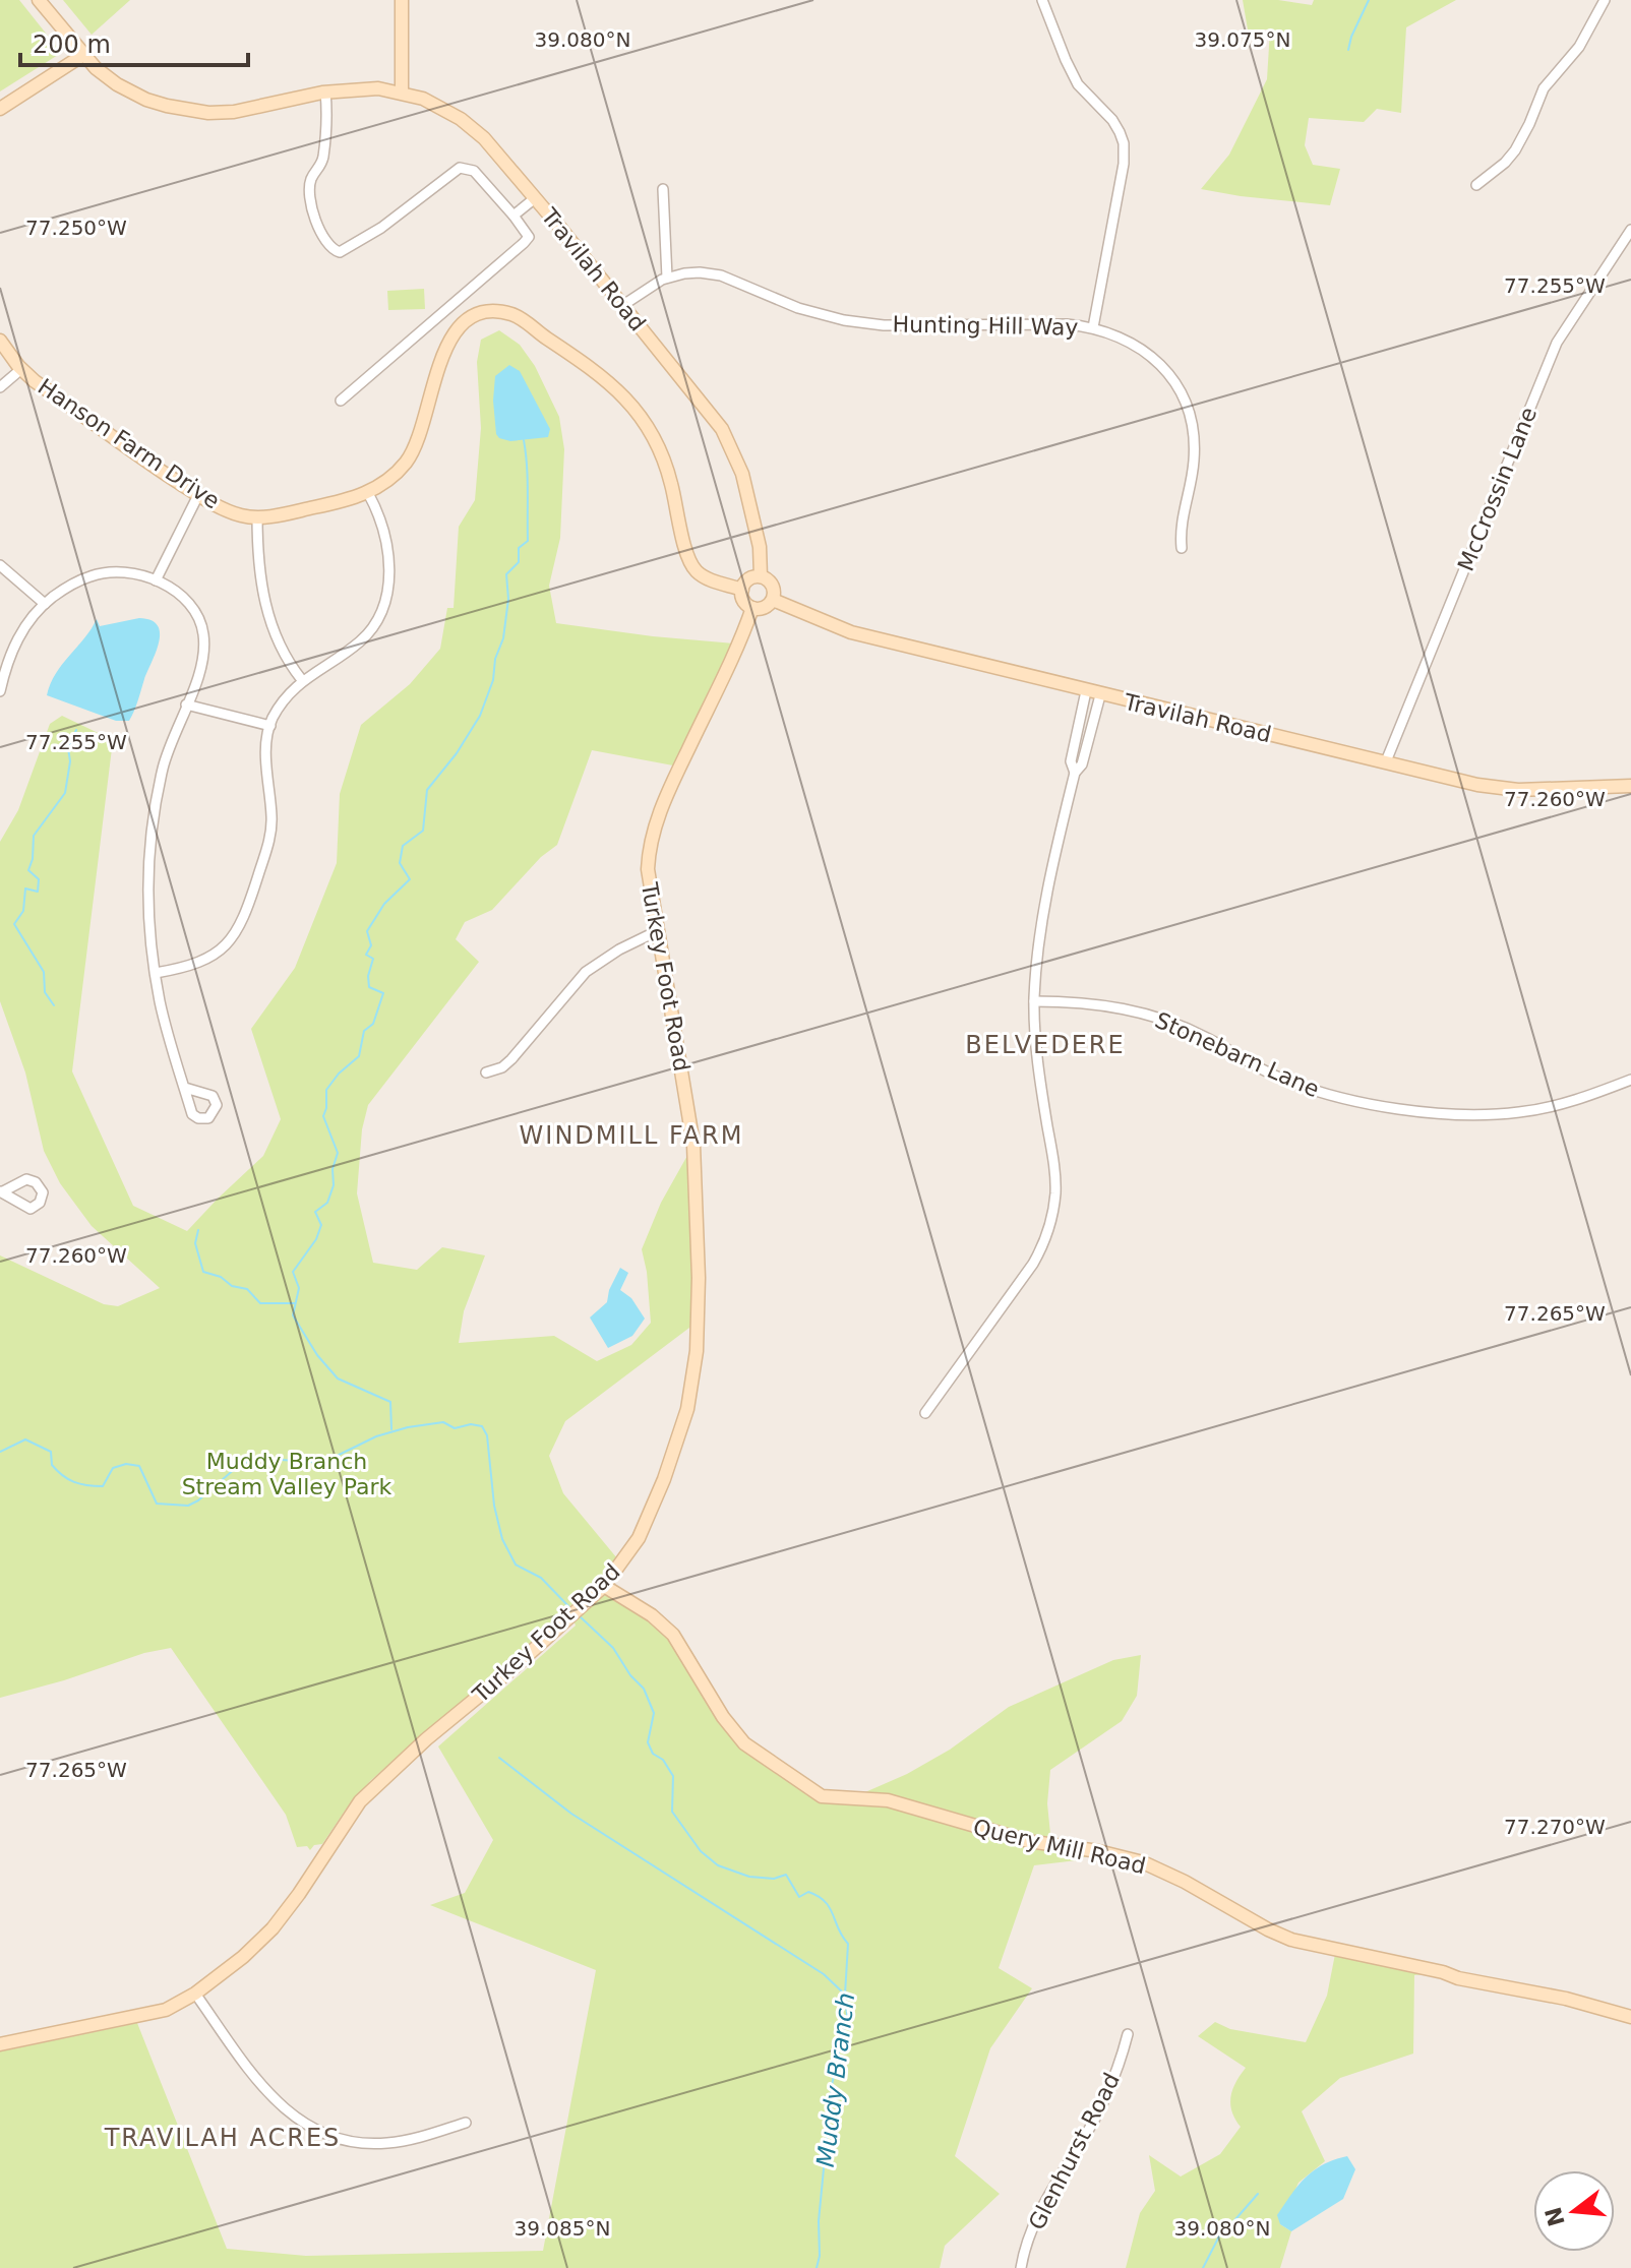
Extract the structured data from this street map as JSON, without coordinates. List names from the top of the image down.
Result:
{
  "streets": {
    "street": [
      "Travilah Road",
      "Hunting Hill Way",
      "Hanson Farm Drive",
      "McCrossin Lane",
      "Turkey Foot Road",
      "Stonebarn Lane",
      "Query Mill Road",
      "Glenhurst Road"
    ]
  },
  "crossings": [
    ["Travilah Road", "Hunting Hill Way"],
    ["Travilah Road", "Hanson Farm Drive"],
    ["Travilah Road", "McCrossin Lane"],
    ["Travilah Road", "Turkey Foot Road"],
    ["Hanson Farm Drive", "Turkey Foot Road"],
    ["Turkey Foot Road", "Query Mill Road"]
  ],
  "districts": ["BELVEDERE", "WINDMILL FARM", "TRAVILAH ACRES"],
  "water": ["Muddy Branch"],
  "parks": ["Muddy Branch Stream Valley Park"],
  "scale_bar": "200 m",
  "north": "left",
  "coordinates": [
    "39.080°N",
    "39.075°N",
    "77.250°W",
    "77.255°W",
    "77.260°W",
    "77.265°W",
    "77.270°W",
    "39.085°N"
  ]
}
